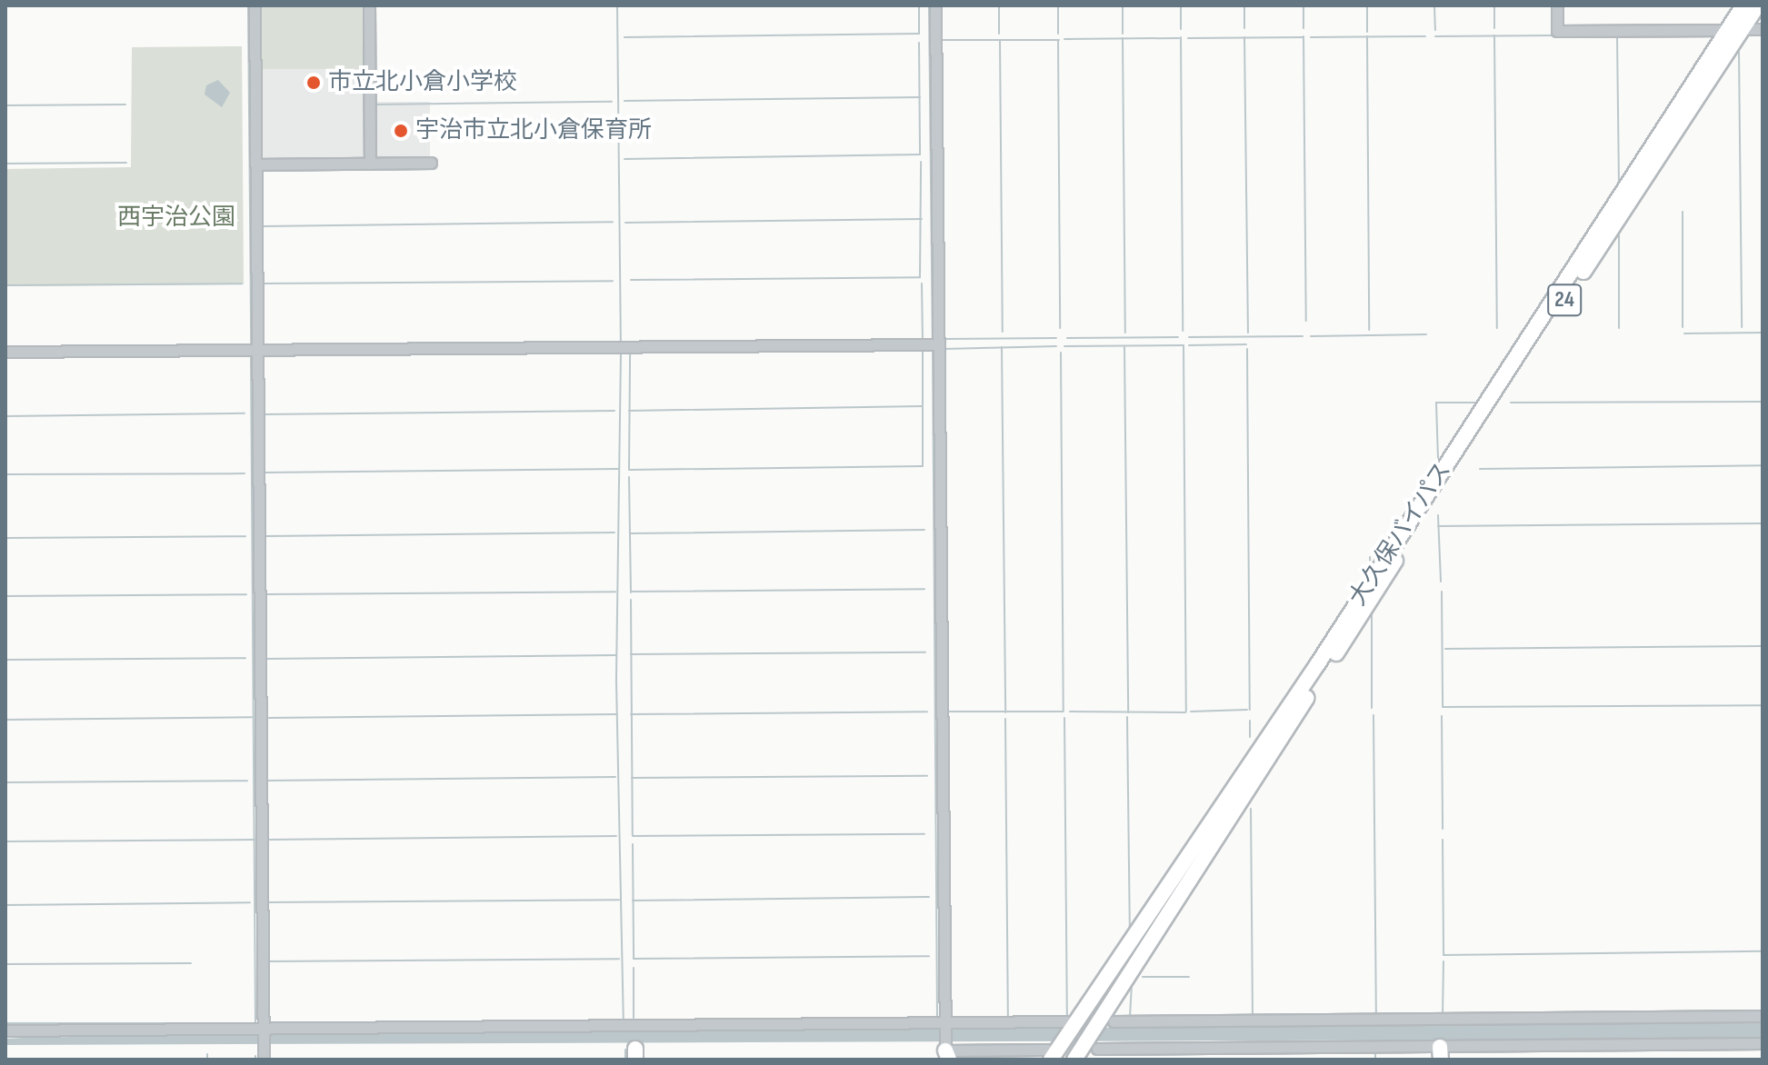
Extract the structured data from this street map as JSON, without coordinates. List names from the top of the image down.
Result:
{
  "streets": {
    "highway": ["24", "大久保バイパス"]
  },
  "parks": ["西宇治公園"],
  "places": ["市立北小倉小学校", "宇治市立北小倉保育所"]
}
